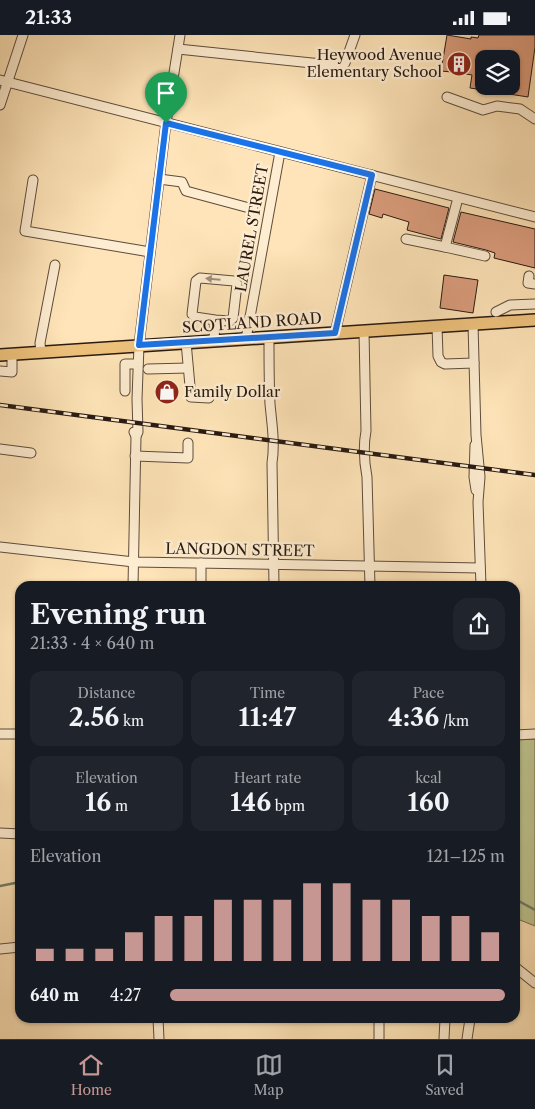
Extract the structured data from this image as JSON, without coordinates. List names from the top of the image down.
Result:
{
  "streets": {
    "main road": ["SCOTLAND ROAD"],
    "street": ["LAUREL STREET", "LANGDON STREET"]
  },
  "crossings": [
    ["LAUREL STREET", "SCOTLAND ROAD"]
  ],
  "places": {
    "building": ["Heywood Avenue Elementary School"],
    "shop": ["Family Dollar"]
  },
  "page": {
    "status": "21:33",
    "heading": ["Evening run", "21:33 · 4 × 640 m"],
    "stats": [
      ["Distance", "2.56 km"],
      ["Time", "11:47"],
      ["Pace", "4:36 /km"],
      ["Elevation", "16 m"],
      ["Heart rate", "146 bpm"],
      ["kcal", "160"]
    ],
    "chart": ["Elevation", "121–125 m"],
    "list": [
      {
        "name": "640 m",
        "note": "4:27"
      }
    ],
    "tabs": ["Home", "Map", "Saved"]
  }
}
